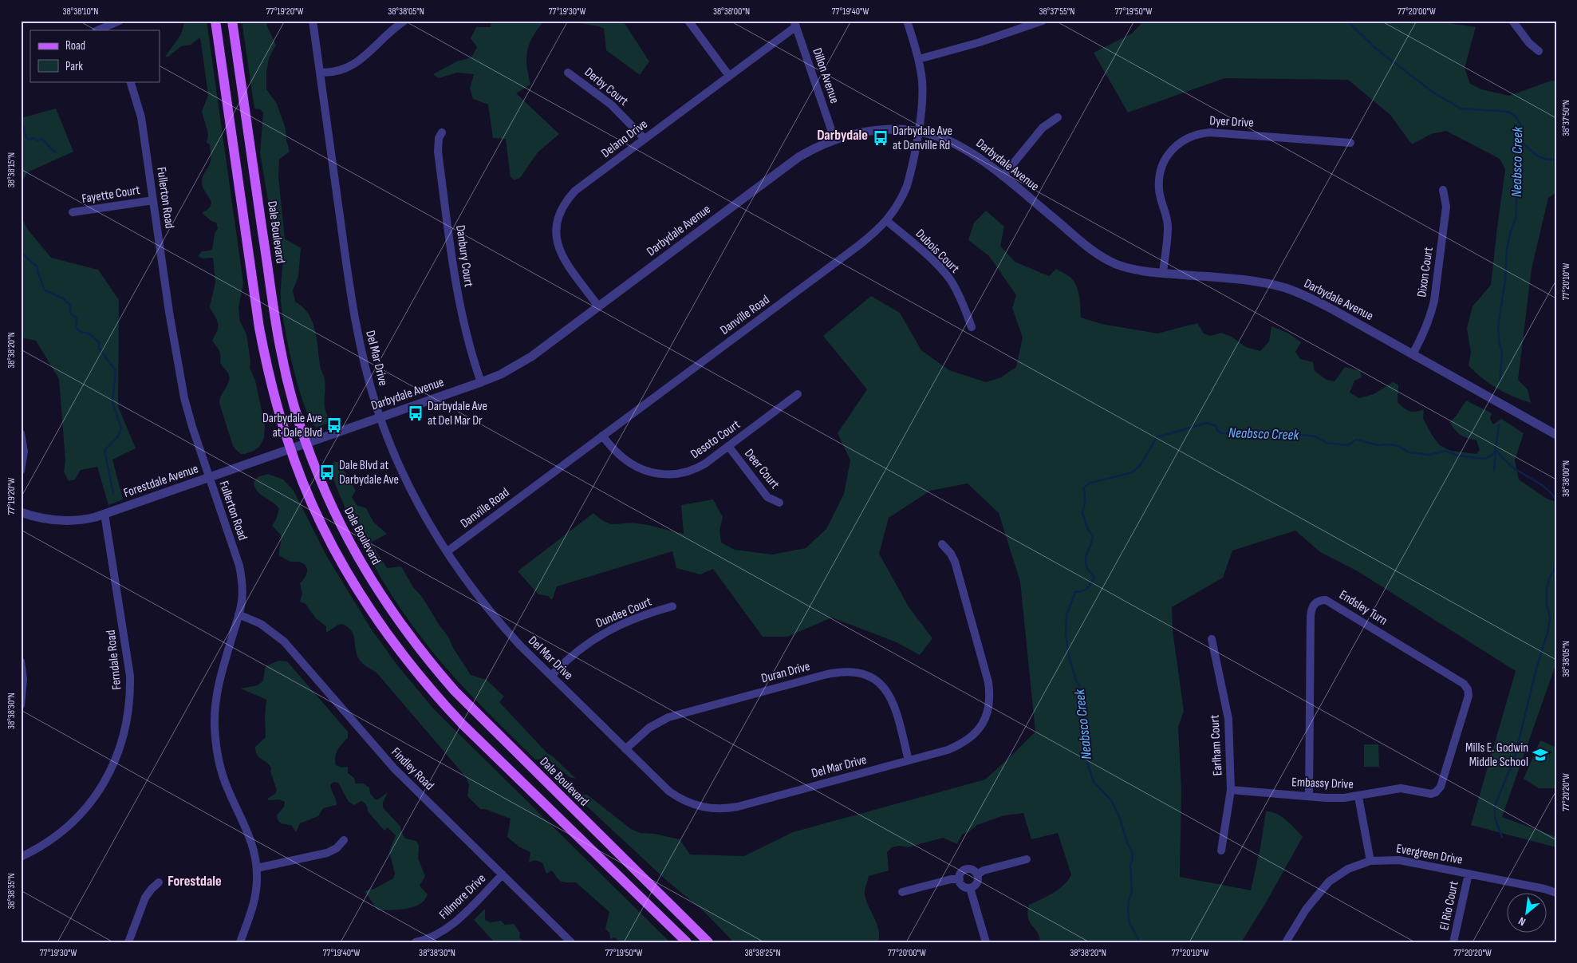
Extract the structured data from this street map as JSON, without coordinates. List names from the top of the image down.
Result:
{
  "streets": {
    "main road": ["Dale Boulevard"],
    "street": [
      "Dillon Avenue",
      "Derby Court",
      "Dyer Drive",
      "Delano Drive",
      "Darbydale Avenue",
      "Fayette Court",
      "Fullerton Road",
      "Dubois Court",
      "Danbury Court",
      "Dixon Court",
      "Danville Road",
      "Del Mar Drive",
      "Desoto Court",
      "Deer Court",
      "Forestdale Avenue",
      "Endsley Turn",
      "Dundee Court",
      "Ferndale Road",
      "Duran Drive",
      "Earlham Court",
      "Findley Road",
      "Embassy Drive",
      "Evergreen Drive",
      "Fillmore Drive",
      "El Rio Court"
    ]
  },
  "crossings": [
    ["Dillon Avenue", "Delano Drive"],
    ["Dillon Avenue", "Darbydale Avenue"],
    ["Derby Court", "Delano Drive"],
    ["Dyer Drive", "Darbydale Avenue"],
    ["Delano Drive", "Darbydale Avenue"],
    ["Darbydale Avenue", "Dale Boulevard"],
    ["Darbydale Avenue", "Danbury Court"],
    ["Darbydale Avenue", "Dixon Court"],
    ["Darbydale Avenue", "Danville Road"],
    ["Darbydale Avenue", "Del Mar Drive"],
    ["Darbydale Avenue", "Forestdale Avenue"],
    ["Fayette Court", "Fullerton Road"],
    ["Fullerton Road", "Forestdale Avenue"],
    ["Fullerton Road", "Findley Road"],
    ["Dale Boulevard", "Forestdale Avenue"],
    ["Dubois Court", "Danville Road"],
    ["Danville Road", "Del Mar Drive"],
    ["Danville Road", "Desoto Court"],
    ["Del Mar Drive", "Dundee Court"],
    ["Del Mar Drive", "Duran Drive"],
    ["Desoto Court", "Deer Court"],
    ["Forestdale Avenue", "Ferndale Road"],
    ["Endsley Turn", "Embassy Drive"],
    ["Earlham Court", "Embassy Drive"],
    ["Findley Road", "Fillmore Drive"],
    ["Evergreen Drive", "El Rio Court"]
  ],
  "districts": ["Darbydale", "Forestdale"],
  "water": ["Neabsco Creek"],
  "places": {
    "bus stop": [
      "Darbydale Ave at Danville Rd",
      "Darbydale Ave at Del Mar Dr",
      "Darbydale Ave at Dale Blvd",
      "Dale Blvd at Darbydale Ave"
    ],
    "school or university": ["Mills E. Godwin Middle School"]
  },
  "legend": ["Road", "Park"],
  "north": "bottom left",
  "coordinates": [
    "38°38'10\"N",
    "77°19'20\"W",
    "38°38'05\"N",
    "77°19'30\"W",
    "38°38'00\"N",
    "77°19'40\"W",
    "38°37'55\"N",
    "77°19'50\"W",
    "77°20'00\"W",
    "38°37'50\"N",
    "38°38'15\"N",
    "77°20'10\"W",
    "38°38'20\"N",
    "38°38'30\"N",
    "77°20'20\"W",
    "38°38'35\"N",
    "38°38'25\"N"
  ]
}
